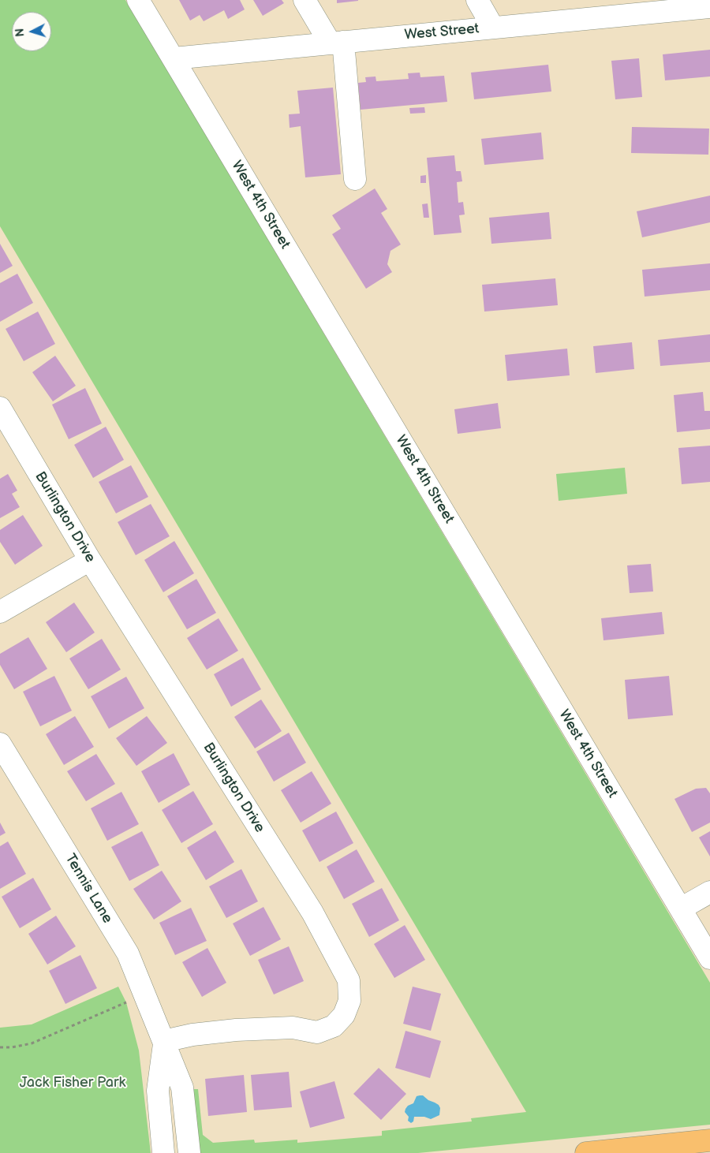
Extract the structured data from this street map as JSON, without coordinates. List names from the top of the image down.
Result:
{
  "streets": {
    "street": [
      "West Street",
      "West 4th Street",
      "Burlington Drive",
      "Tennis Lane"
    ]
  },
  "crossings": [
    ["West Street", "West 4th Street"],
    ["Burlington Drive", "Tennis Lane"]
  ],
  "parks": ["Jack Fisher Park"],
  "north": "left"
}
